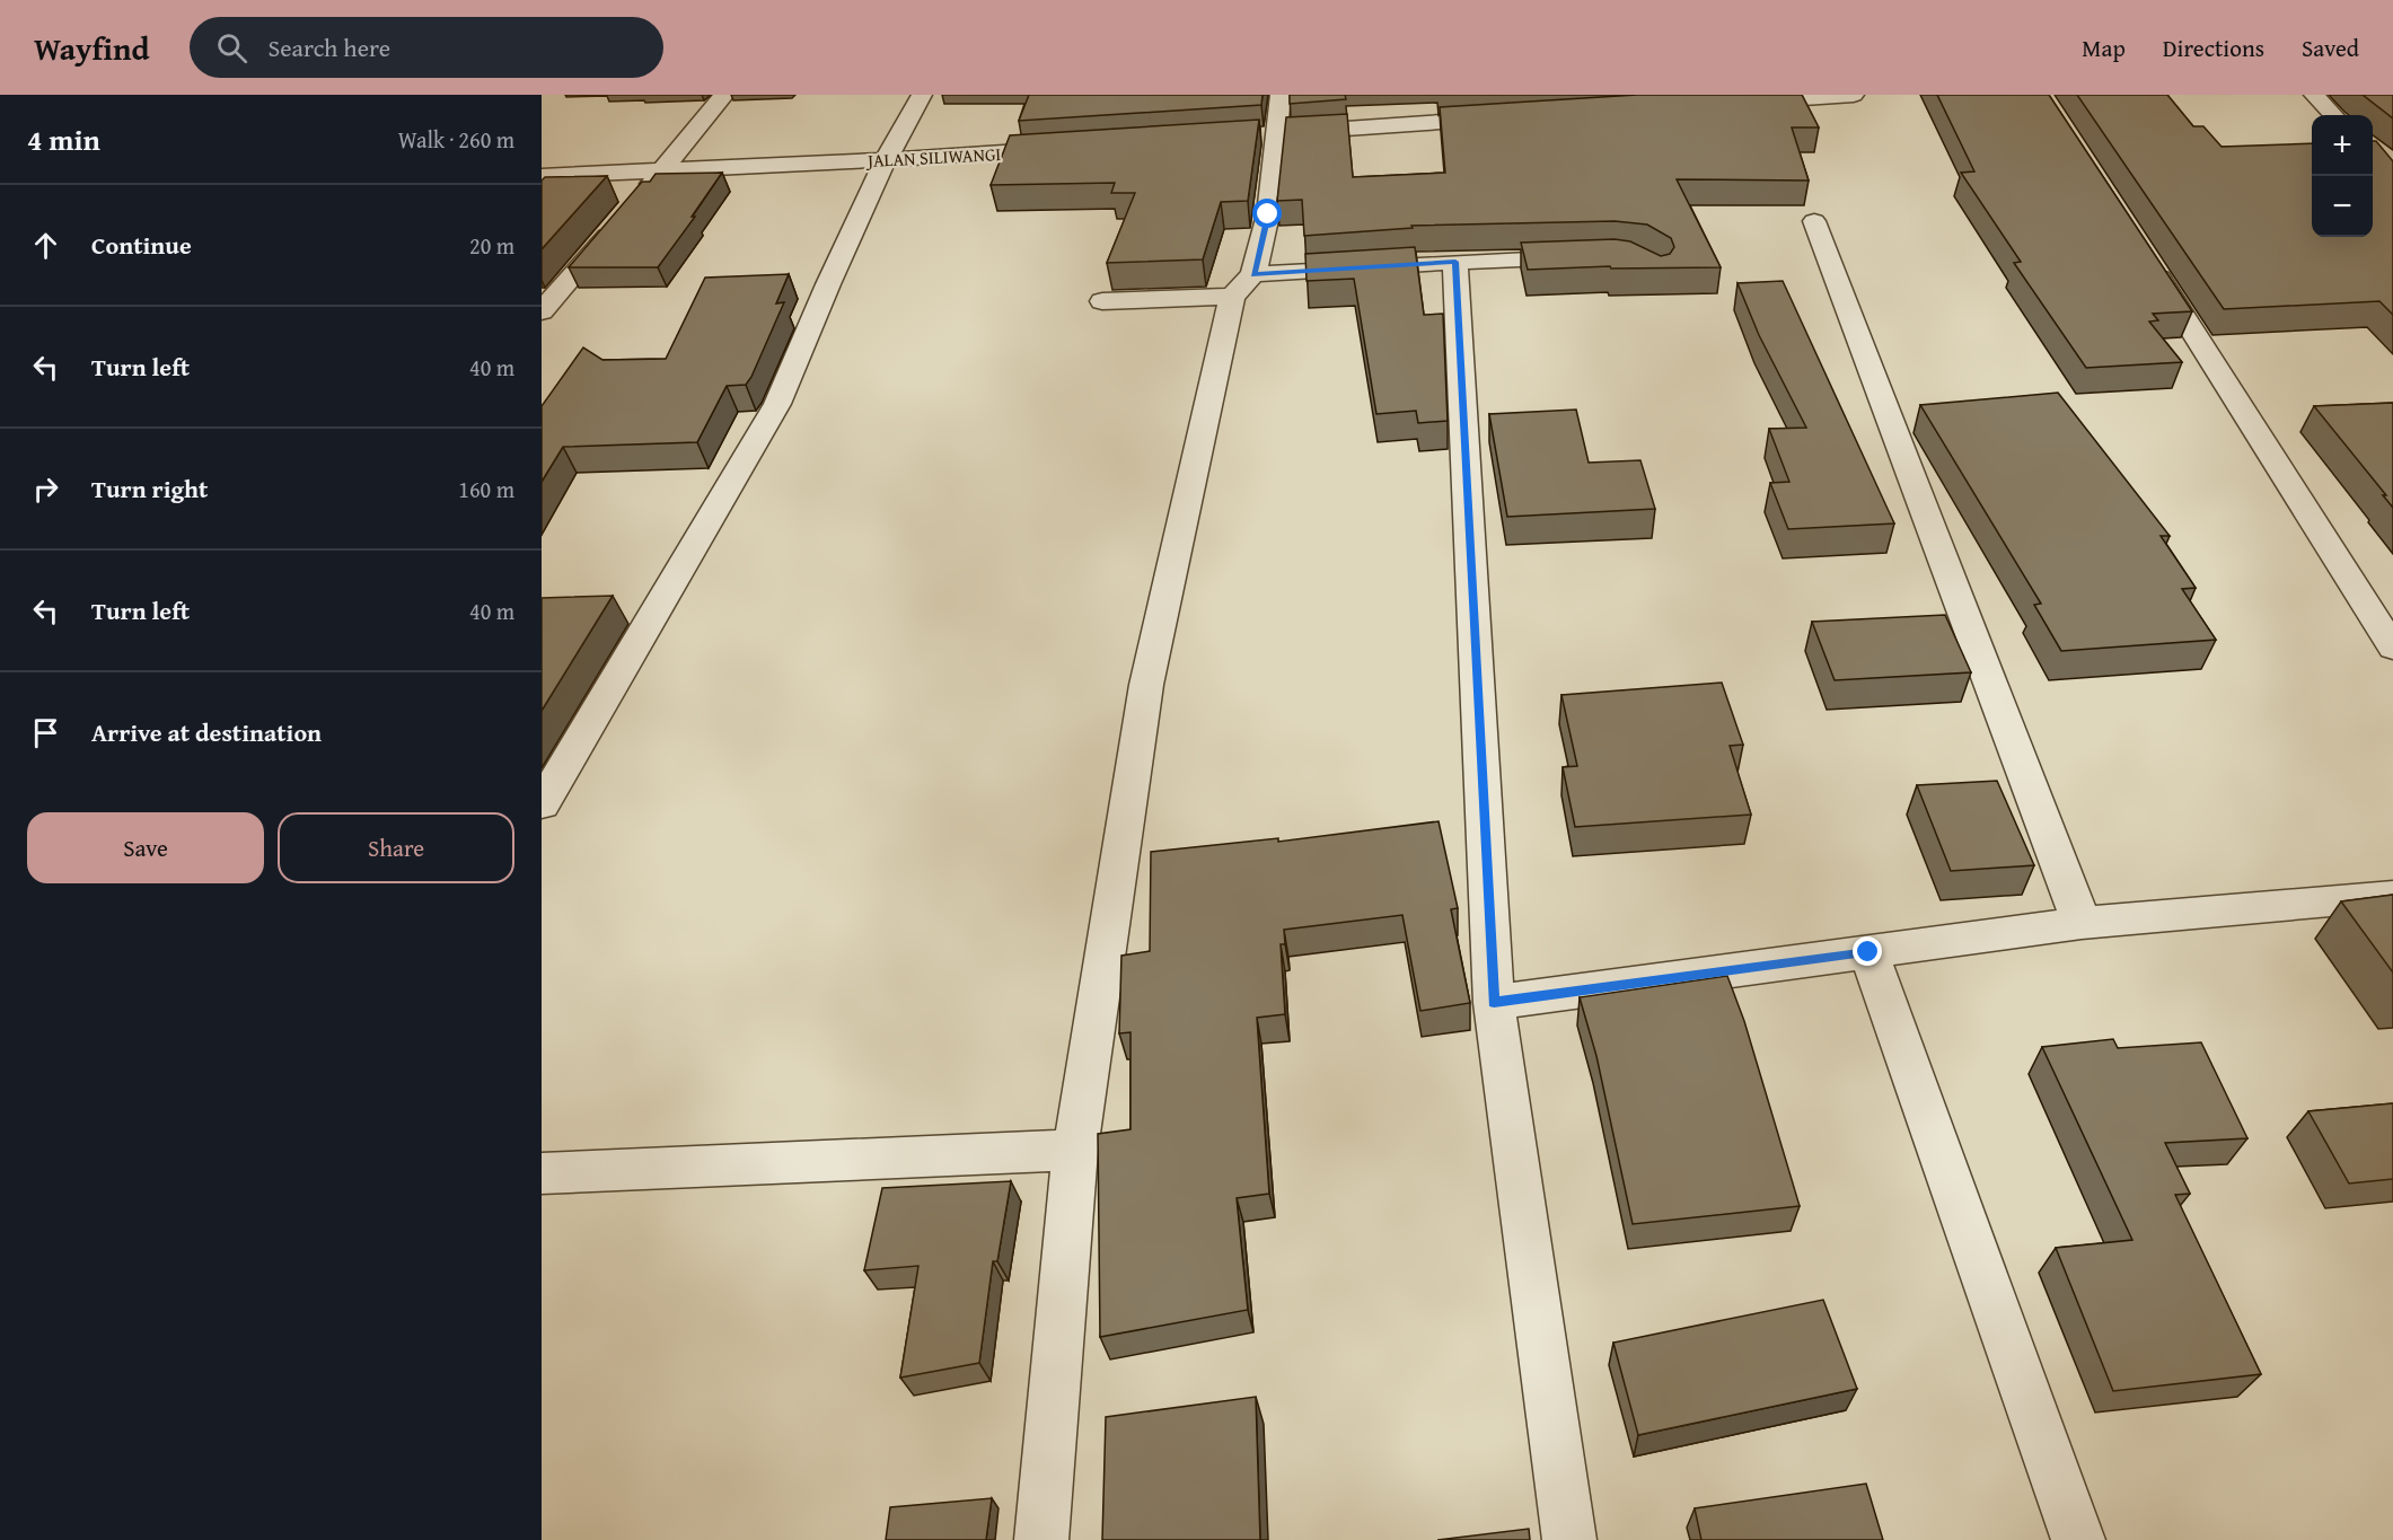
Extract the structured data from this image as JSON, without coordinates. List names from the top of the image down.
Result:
{
  "streets": {
    "street": ["JALAN SILIWANGI"]
  },
  "page": {
    "header": "Wayfind",
    "search": "Search here",
    "nav": ["Map", "Directions", "Saved"],
    "heading": ["4 min", "Walk · 260 m"],
    "map_buttons": ["+", "−"],
    "list": [
      ["Continue", "20 m"],
      ["Turn left", "40 m"],
      ["Turn right", "160 m"],
      ["Turn left", "40 m"],
      "Arrive at destination"
    ],
    "buttons": ["Save", "Share"]
  }
}
